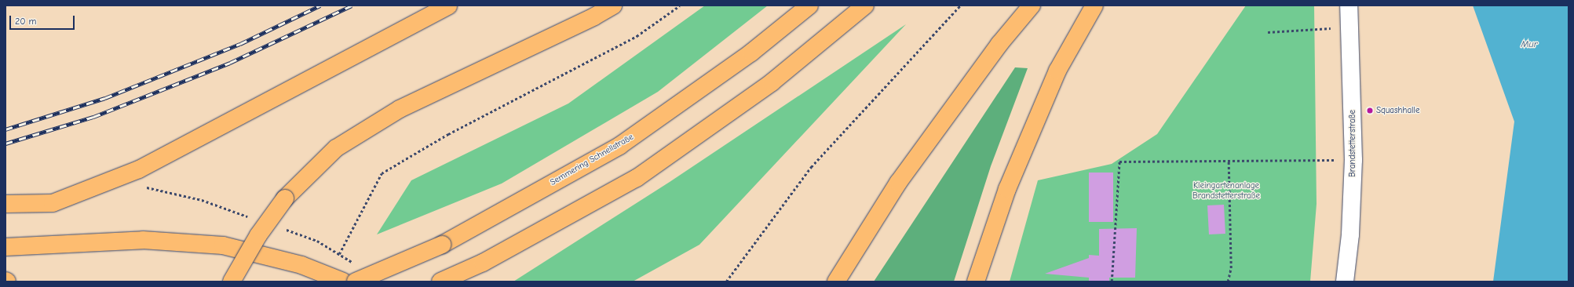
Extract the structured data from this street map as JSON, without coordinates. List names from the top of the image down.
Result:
{
  "streets": {
    "highway": ["Semmering Schnellstraße"],
    "street": ["Brandstetterstraße"]
  },
  "water": ["Mur"],
  "parks": ["Kleingartenanlage Brandstetterstraße"],
  "places": ["Squashhalle"],
  "scale_bar": "20 m"
}
